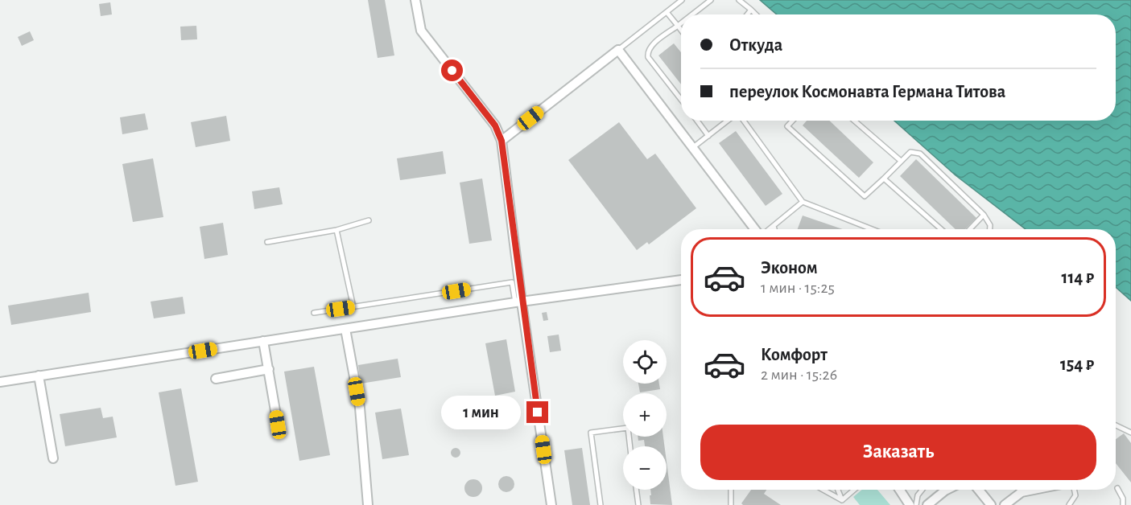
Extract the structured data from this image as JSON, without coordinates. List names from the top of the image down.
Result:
{
  "page": {
    "banner": ["Откуда", "переулок Космонавта Германа Титова"],
    "list": [
      {
        "name": "Эконом",
        "note": "1 мин · 15:25",
        "value": "114 ₽"
      },
      {
        "name": "Комфорт",
        "note": "2 мин · 15:26",
        "value": "154 ₽"
      }
    ],
    "map_buttons": ["+", "−"],
    "bubble": "1 мин",
    "buttons": "Заказать"
  }
}
